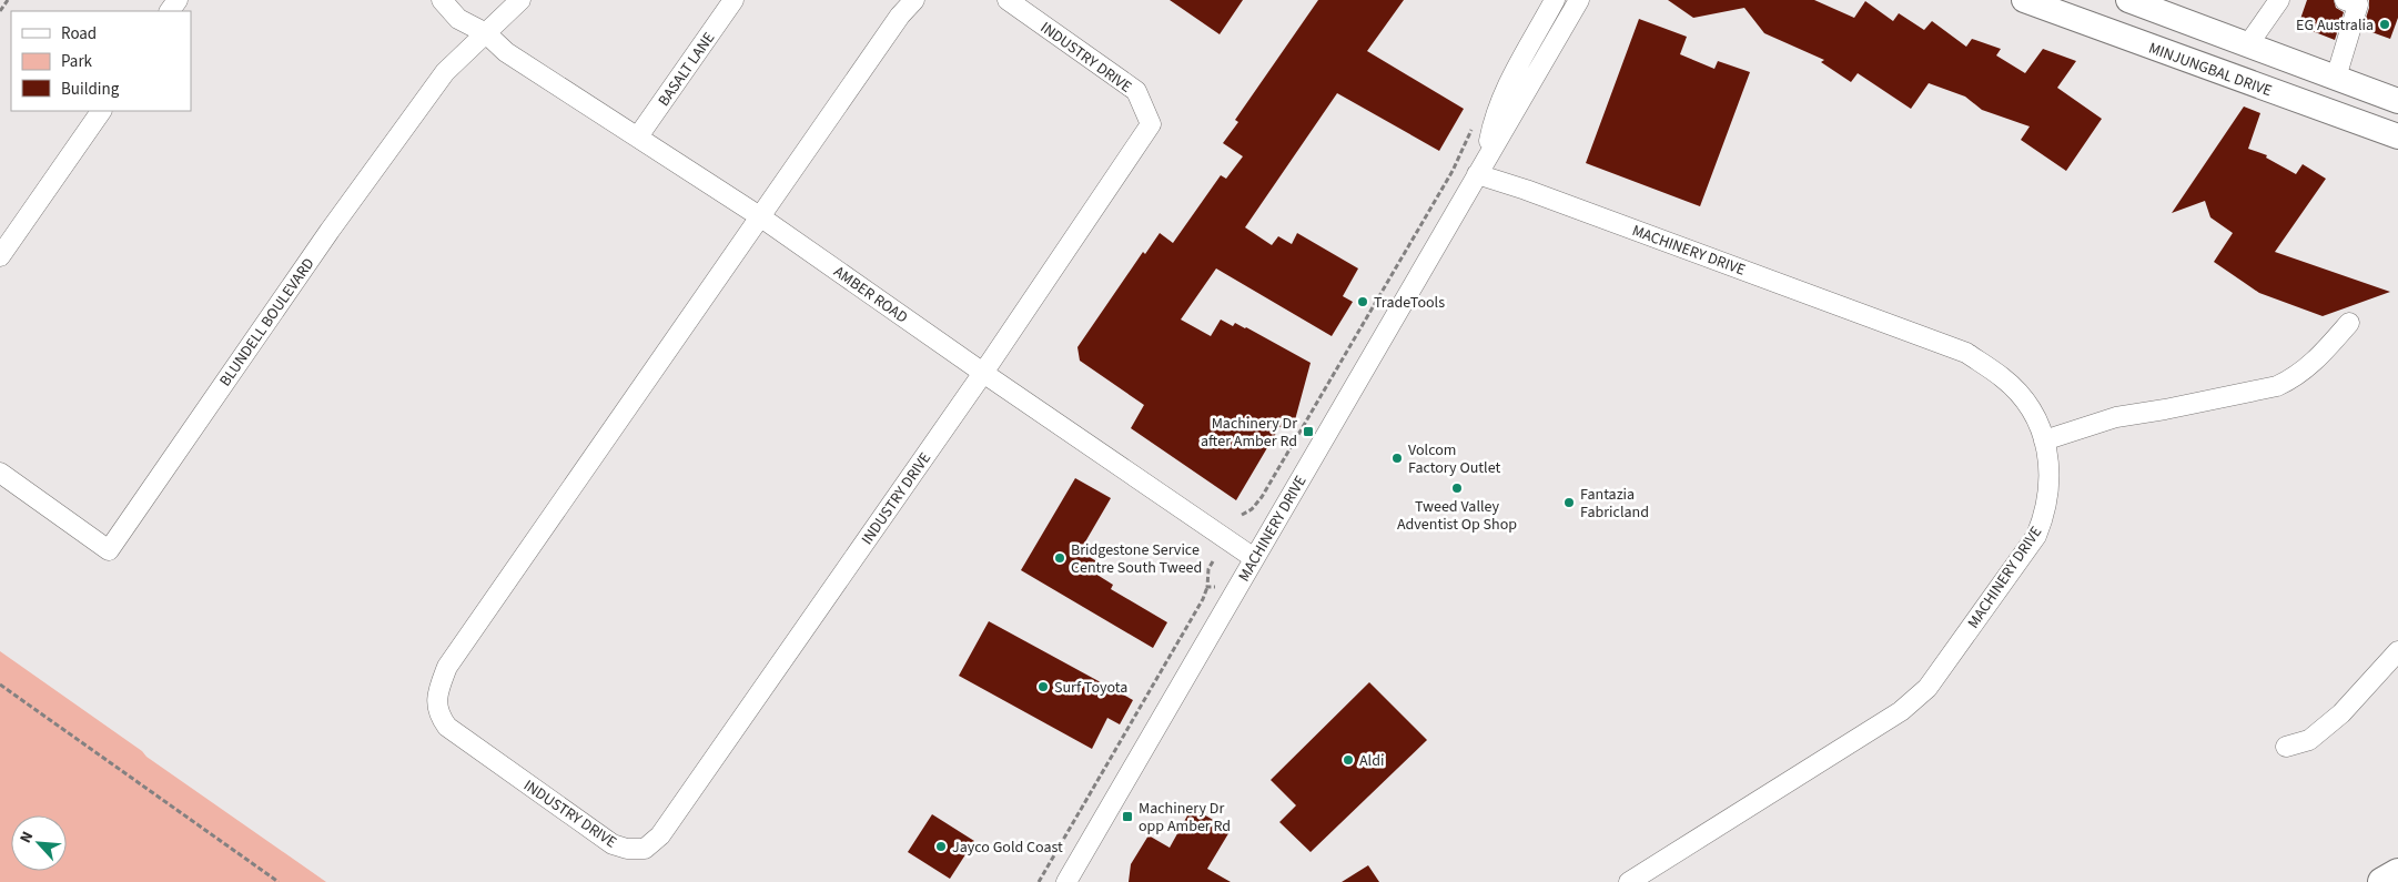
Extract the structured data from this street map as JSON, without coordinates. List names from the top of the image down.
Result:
{
  "streets": {
    "main road": ["MINJUNGBAL DRIVE"],
    "street": [
      "INDUSTRY DRIVE",
      "BASALT LANE",
      "MACHINERY DRIVE",
      "AMBER ROAD",
      "BLUNDELL BOULEVARD"
    ]
  },
  "crossings": [
    ["INDUSTRY DRIVE", "AMBER ROAD"],
    ["BASALT LANE", "AMBER ROAD"],
    ["MACHINERY DRIVE", "AMBER ROAD"],
    ["AMBER ROAD", "BLUNDELL BOULEVARD"]
  ],
  "places": {
    "other": [
      "EG Australia",
      "TradeTools",
      "Volcom Factory Outlet",
      "Tweed Valley Adventist Op Shop",
      "Fantazia Fabricland",
      "Bridgestone Service Centre South Tweed",
      "Surf Toyota",
      "Aldi",
      "Jayco Gold Coast"
    ],
    "transit": ["Machinery Dr after Amber Rd", "Machinery Dr opp Amber Rd"]
  },
  "legend": ["Road", "Park", "Building"],
  "north": "top left"
}
